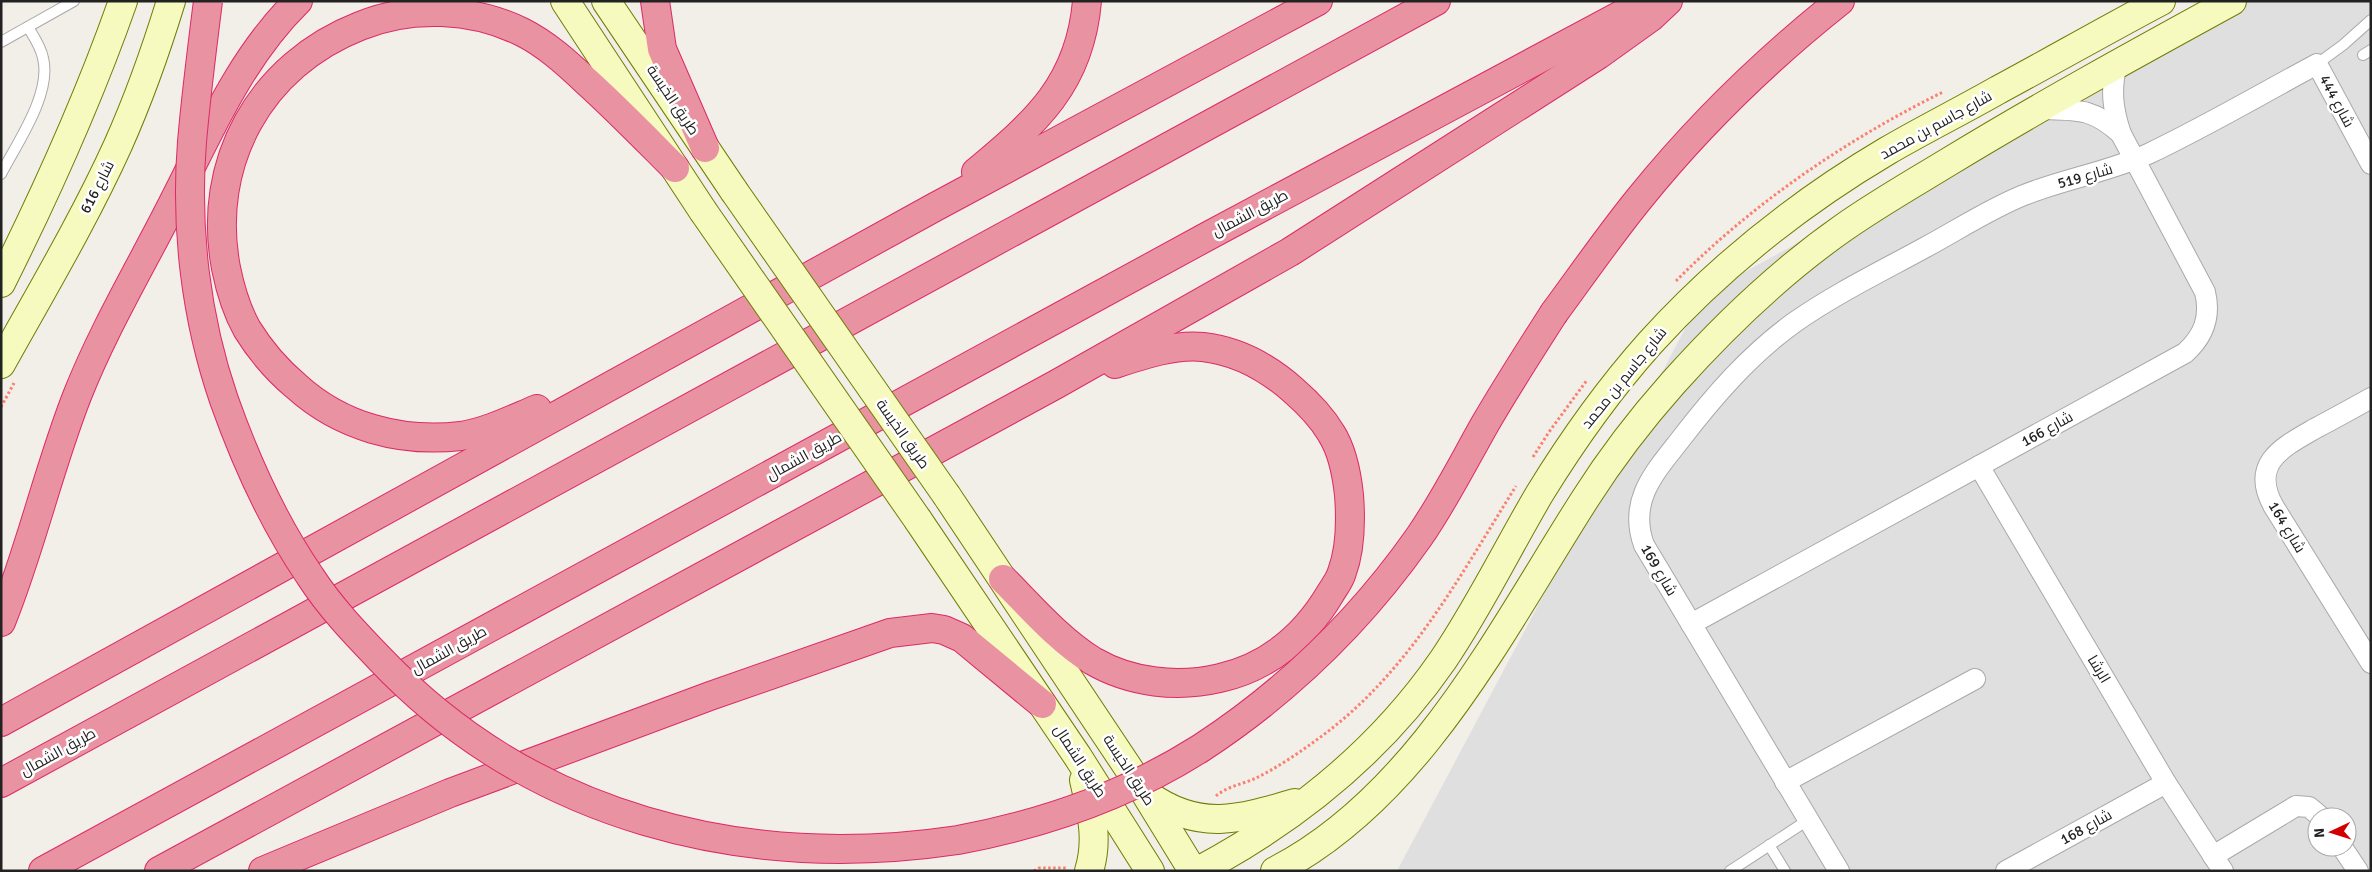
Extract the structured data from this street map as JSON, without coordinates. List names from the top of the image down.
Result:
{
  "streets": {
    "highway": ["طريق الشمال"],
    "main road": ["طريق الخيسة", "شارع جاسم بن محمد", "شارع 616"],
    "street": [
      "شارع 444",
      "شارع 519",
      "شارع 166",
      "شارع 164",
      "شارع 169",
      "الرشا",
      "شارع 168"
    ]
  },
  "crossings": [
    ["شارع 444", "شارع 519"],
    ["شارع 519", "شارع 166"],
    ["شارع 519", "شارع 169"],
    ["شارع 166", "شارع 169"],
    ["شارع 166", "الرشا"],
    ["الرشا", "شارع 168"]
  ],
  "north": "left"
}
